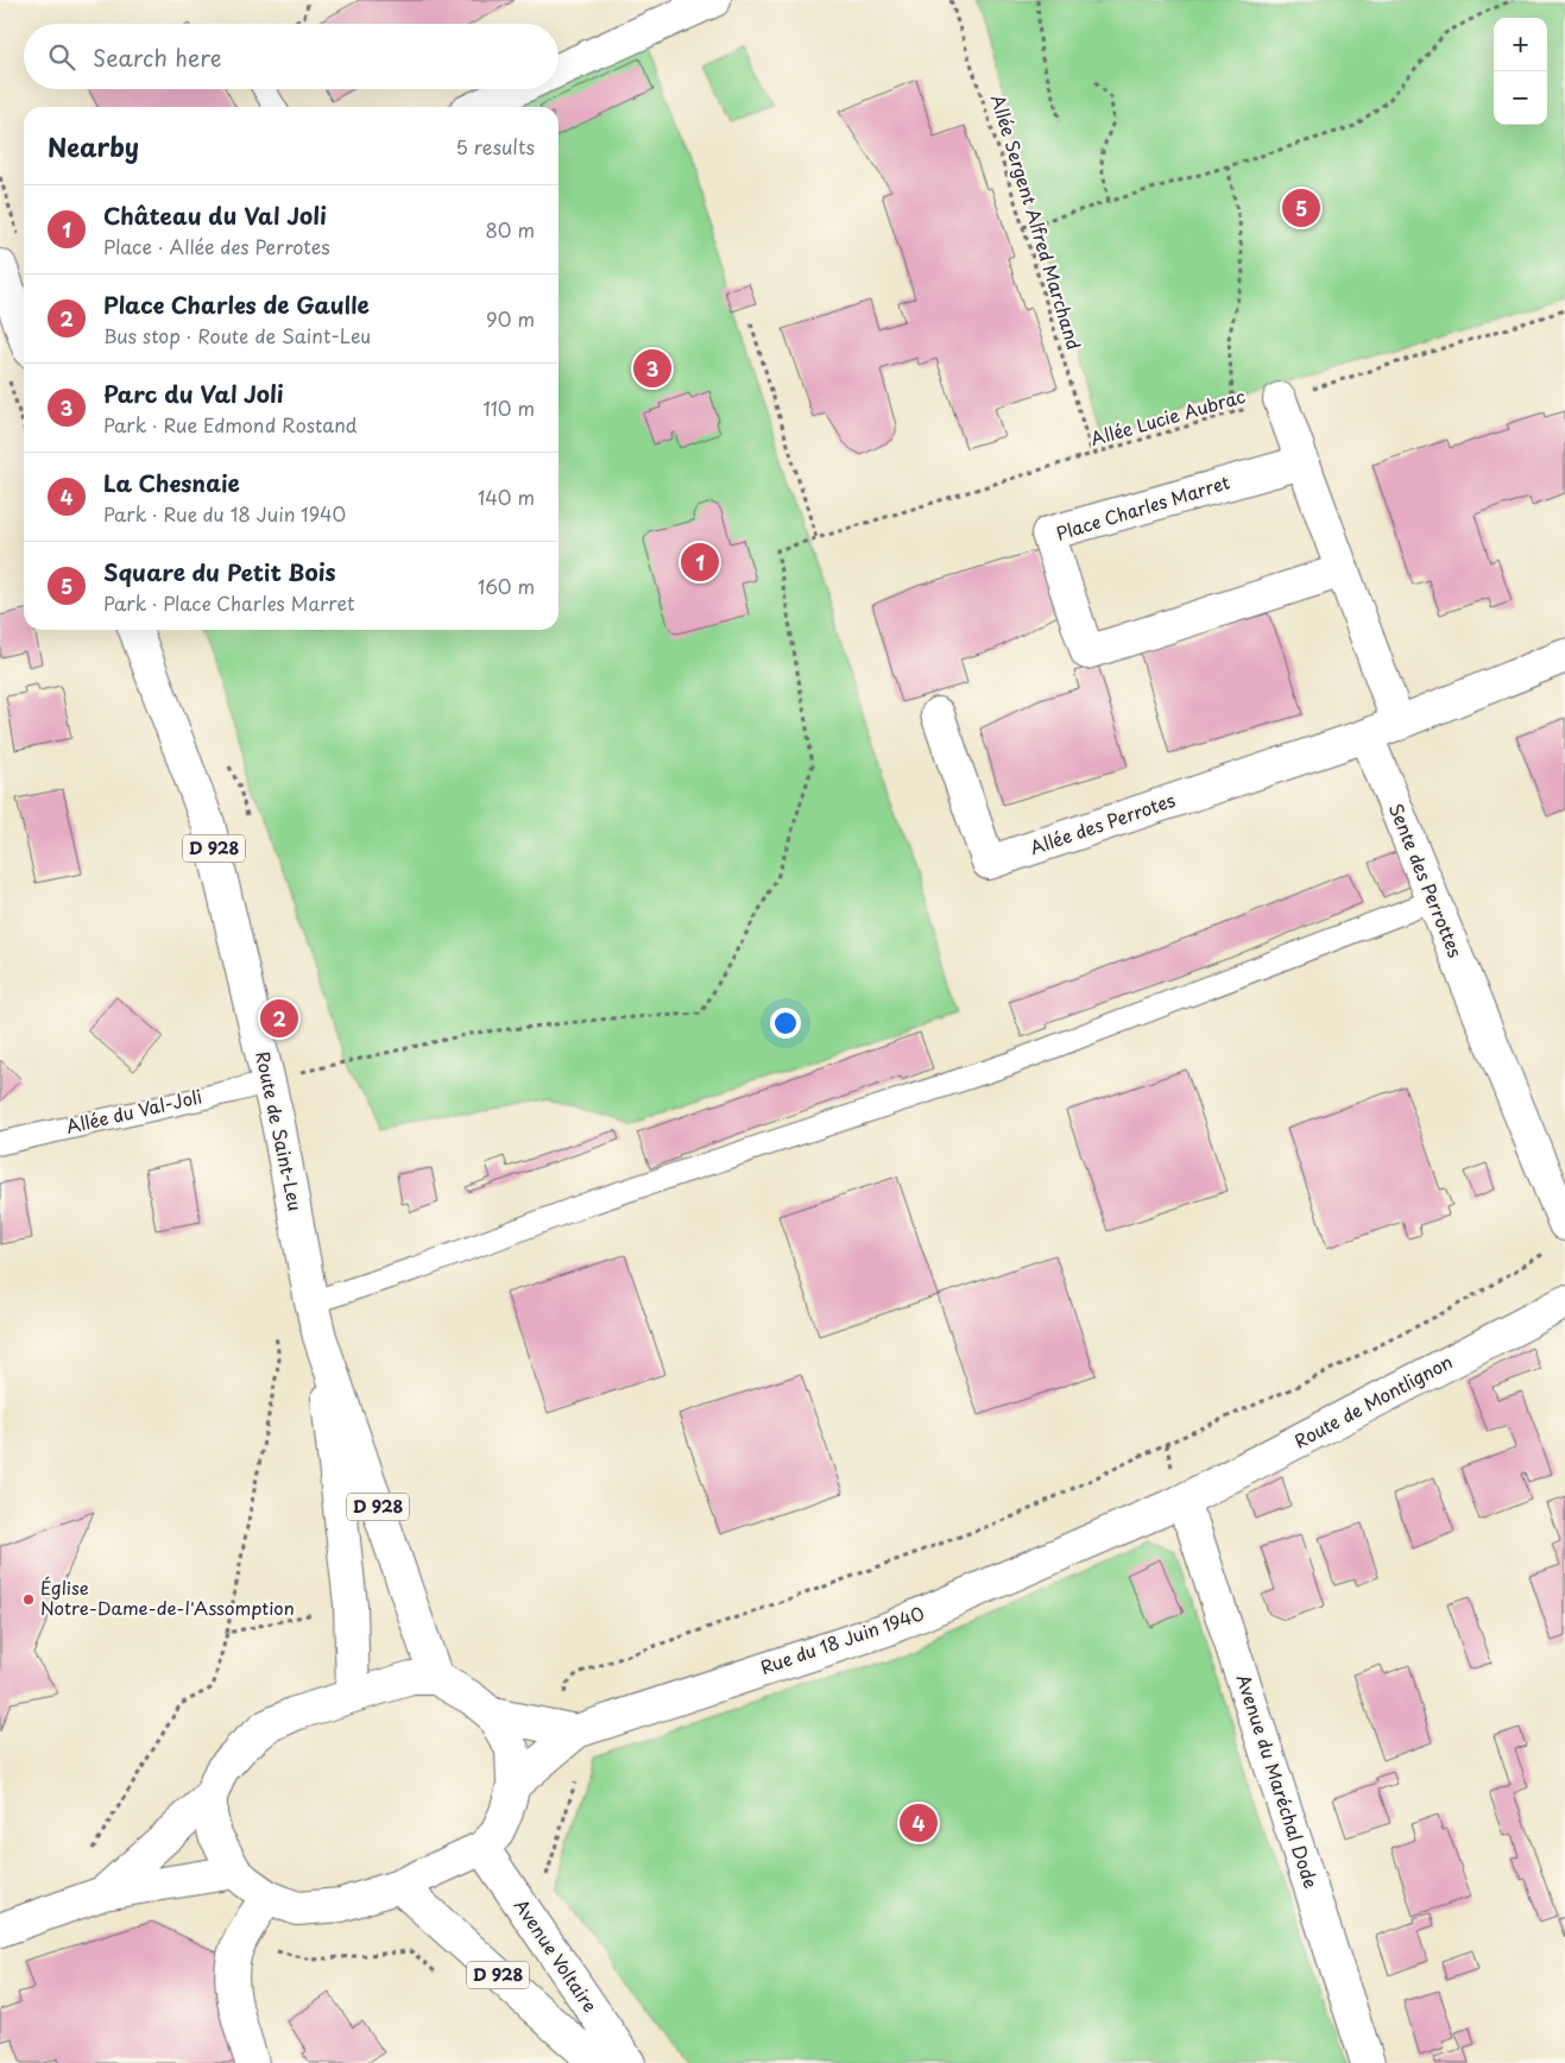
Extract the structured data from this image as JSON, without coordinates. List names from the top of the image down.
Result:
{
  "streets": {
    "main road": [
      "Place Charles Marret",
      "Allée des Perrotes",
      "D 928",
      "Sente des Perrottes",
      "Route de Saint-Leu",
      "Route de Montlignon",
      "Rue du 18 Juin 1940",
      "Avenue du Maréchal Dode",
      "Avenue Voltaire"
    ],
    "lane": ["Allée du Val-Joli"],
    "path": ["Allée Sergent Alfred Marchand", "Allée Lucie Aubrac"]
  },
  "crossings": [
    ["Allée Sergent Alfred Marchand", "Allée Lucie Aubrac"],
    ["Allée Lucie Aubrac", "Allée du Val-Joli"],
    ["Allée Lucie Aubrac", "Route de Saint-Leu"],
    ["Allée des Perrotes", "Sente des Perrottes"],
    ["Allée du Val-Joli", "Route de Saint-Leu"],
    ["Route de Montlignon", "Rue du 18 Juin 1940"],
    ["Route de Montlignon", "Avenue du Maréchal Dode"],
    ["Rue du 18 Juin 1940", "Avenue du Maréchal Dode"]
  ],
  "places": ["Église Notre-Dame-de-l'Assomption"],
  "page": {
    "map_buttons": ["+", "−"],
    "search": "Search here",
    "heading": ["Nearby", "5 results"],
    "list": [
      {
        "mark": "1",
        "name": "Château du Val Joli",
        "note": "Place · Allée des Perrotes",
        "value": "80 m"
      },
      {
        "mark": "2",
        "name": "Place Charles de Gaulle",
        "note": "Bus stop · Route de Saint-Leu",
        "value": "90 m"
      },
      {
        "mark": "3",
        "name": "Parc du Val Joli",
        "note": "Park · Rue Edmond Rostand",
        "value": "110 m"
      },
      {
        "mark": "4",
        "name": "La Chesnaie",
        "note": "Park · Rue du 18 Juin 1940",
        "value": "140 m"
      },
      {
        "mark": "5",
        "name": "Square du Petit Bois",
        "note": "Park · Place Charles Marret",
        "value": "160 m"
      }
    ],
    "pins": [
      "5",
      "3",
      "1",
      "2",
      "4"
    ]
  }
}
